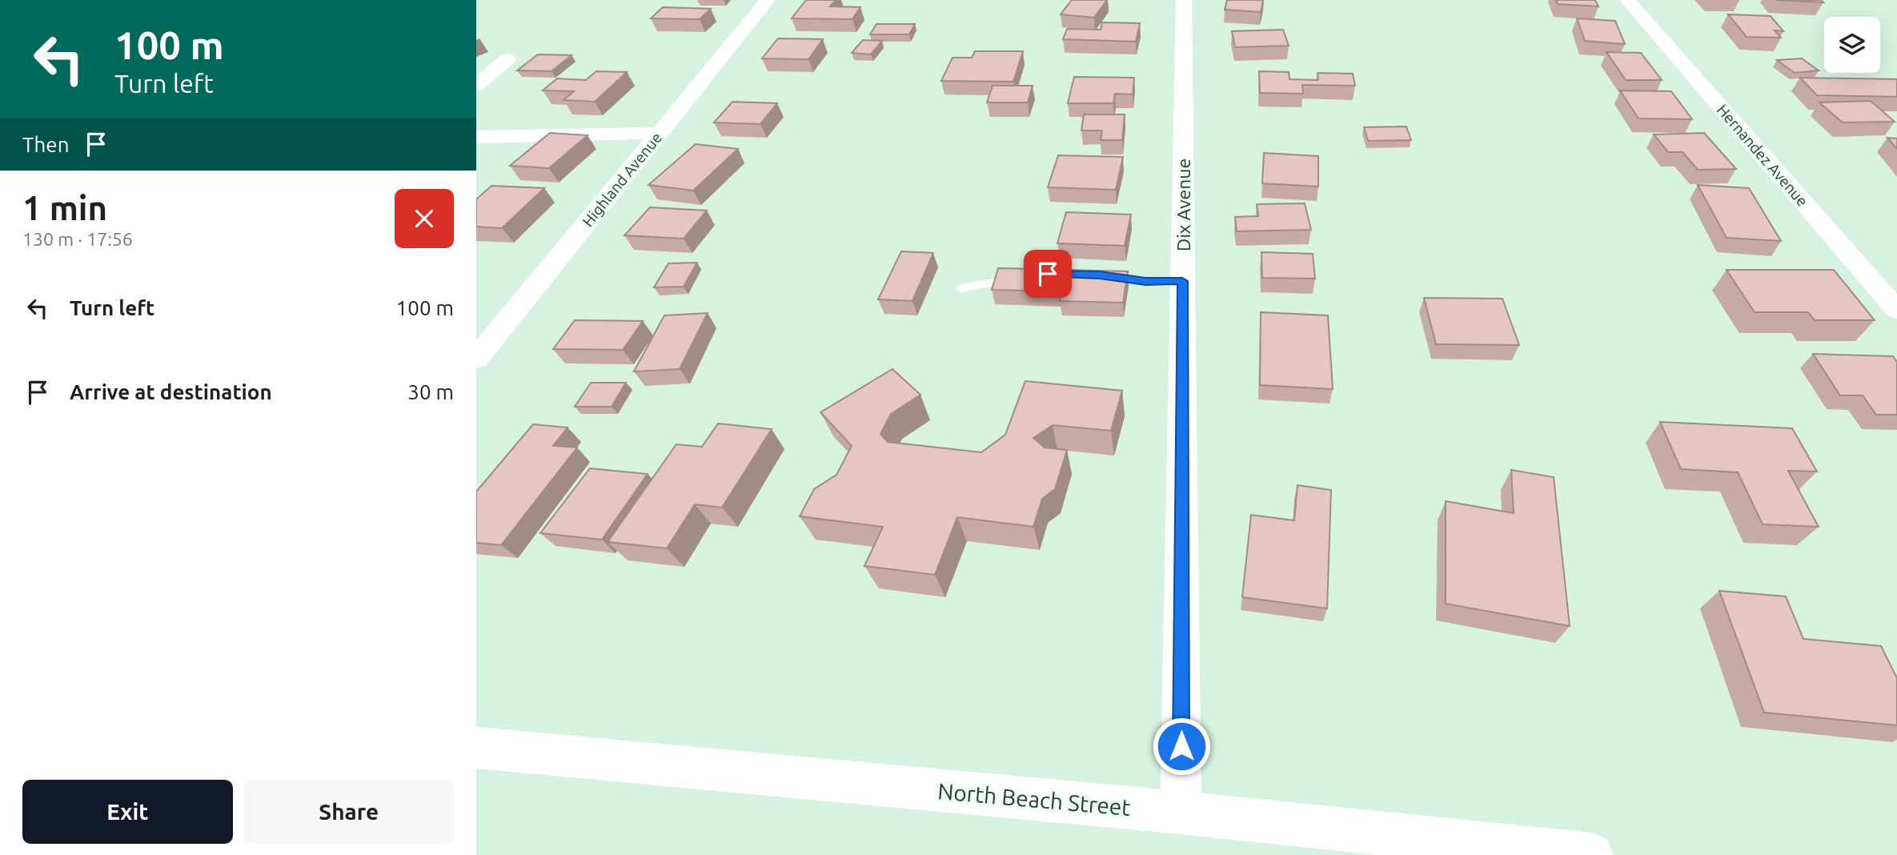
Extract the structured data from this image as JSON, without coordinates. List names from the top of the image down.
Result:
{
  "streets": {
    "street": [
      "Hernandez Avenue",
      "Highland Avenue",
      "Dix Avenue",
      "North Beach Street"
    ]
  },
  "crossings": [
    ["Dix Avenue", "North Beach Street"]
  ],
  "page": {
    "turn": ["100 m", "Turn left"],
    "then": "Then",
    "heading": ["1 min", "130 m · 17:56"],
    "list": [
      {
        "name": "Turn left",
        "value": "100 m"
      },
      {
        "name": "Arrive at destination",
        "value": "30 m"
      }
    ],
    "buttons": ["Exit", "Share"]
  }
}
